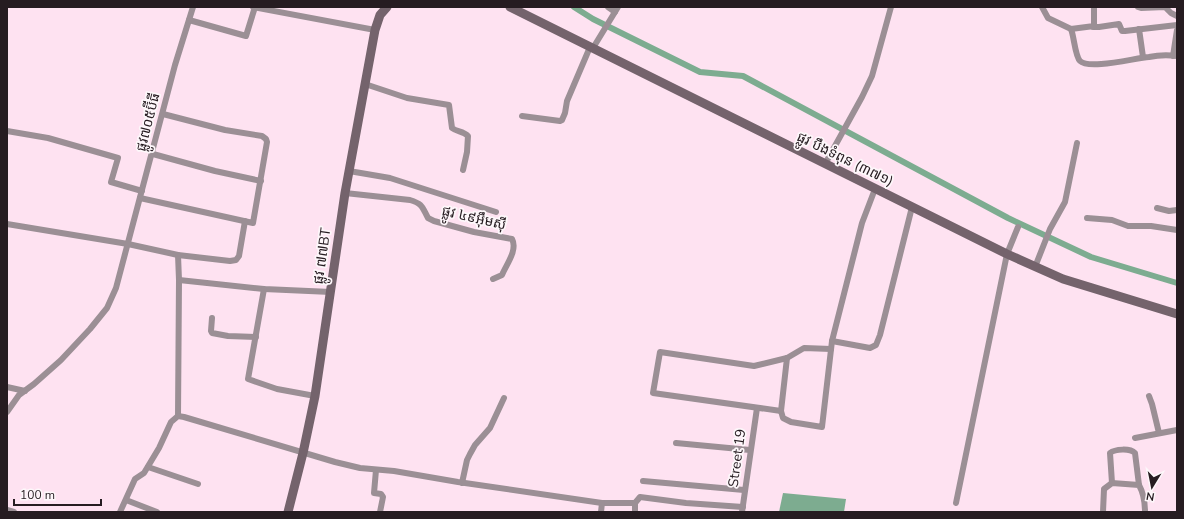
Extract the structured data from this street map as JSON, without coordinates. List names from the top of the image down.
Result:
{
  "streets": {
    "main road": ["ផ្លូវ បឹងទំពុន (៣៧១)", "ផ្លូវ ៧៧BT"],
    "street": ["ផ្លូវ៧០៥ប៊ីធី", "ផ្លូវ ៤៩អ៊ឹមស៊ី", "Street 19"]
  },
  "crossings": [
    ["ផ្លូវ ៤៩អ៊ឹមស៊ី", "ផ្លូវ ៧៧BT"]
  ],
  "scale_bar": "100 m",
  "north": "bottom"
}
